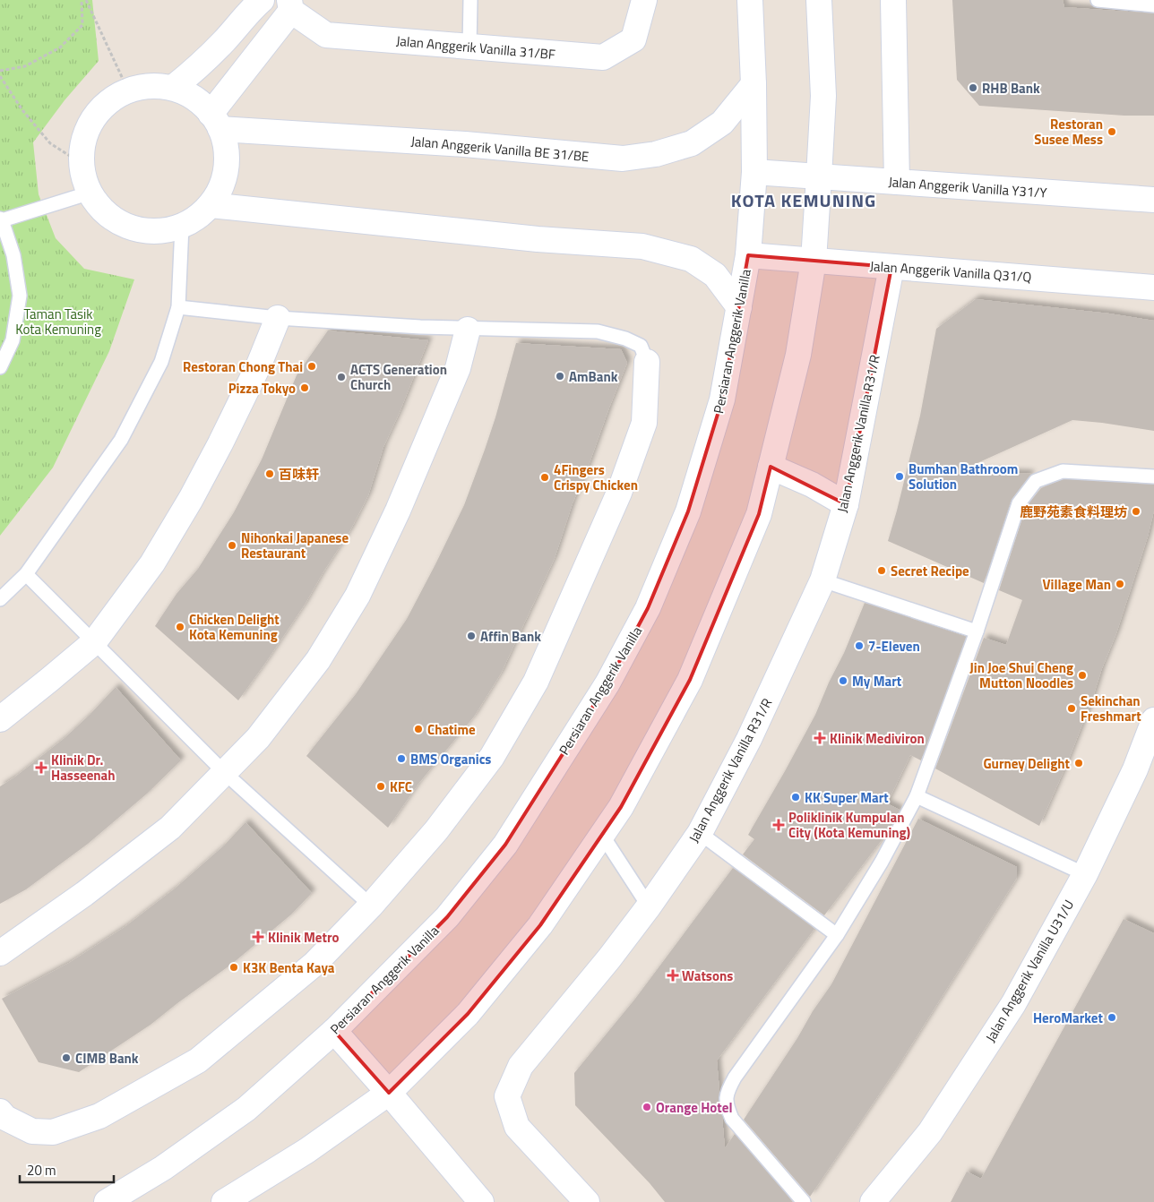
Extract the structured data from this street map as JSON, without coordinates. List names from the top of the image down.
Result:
{
  "streets": {
    "street": [
      "Jalan Anggerik Vanilla 31/BF",
      "Jalan Anggerik Vanilla BE 31/BE",
      "Jalan Anggerik Vanilla Y31/Y",
      "Jalan Anggerik Vanilla Q31/Q",
      "Persiaran Anggerik Vanilla",
      "Jalan Anggerik Vanilla R31/R",
      "Jalan Anggerik Vanilla U31/U"
    ]
  },
  "crossings": [
    ["Jalan Anggerik Vanilla BE 31/BE", "Persiaran Anggerik Vanilla"],
    ["Jalan Anggerik Vanilla Y31/Y", "Persiaran Anggerik Vanilla"],
    ["Jalan Anggerik Vanilla Q31/Q", "Persiaran Anggerik Vanilla"],
    ["Jalan Anggerik Vanilla Q31/Q", "Jalan Anggerik Vanilla R31/R"]
  ],
  "districts": ["KOTA KEMUNING"],
  "parks": ["Taman Tasik Kota Kemuning"],
  "places": {
    "other": [
      "RHB Bank",
      "Restoran Susee Mess",
      "Restoran Chong Thai",
      "AmBank",
      "ACTS Generation Church",
      "Pizza Tokyo",
      "百味轩",
      "Bumhan Bathroom Solution",
      "4Fingers Crispy Chicken",
      "鹿野苑素食料理坊",
      "Nihonkai Japanese Restaurant",
      "Secret Recipe",
      "Village Man",
      "Chicken Delight Kota Kemuning",
      "Affin Bank",
      "7-Eleven",
      "Jin Joe Shui Cheng Mutton Noodles",
      "My Mart",
      "Sekinchan Freshmart",
      "Chatime",
      "BMS Organics",
      "Gurney Delight",
      "KFC",
      "KK Super Mart",
      "K3K Benta Kaya",
      "HeroMarket",
      "CIMB Bank",
      "Orange Hotel"
    ],
    "health": [
      "Klinik Mediviron",
      "Klinik Dr. Hasseenah",
      "Poliklinik Kumpulan City (Kota Kemuning)",
      "Klinik Metro",
      "Watsons"
    ]
  },
  "scale_bar": "20 m"
}
